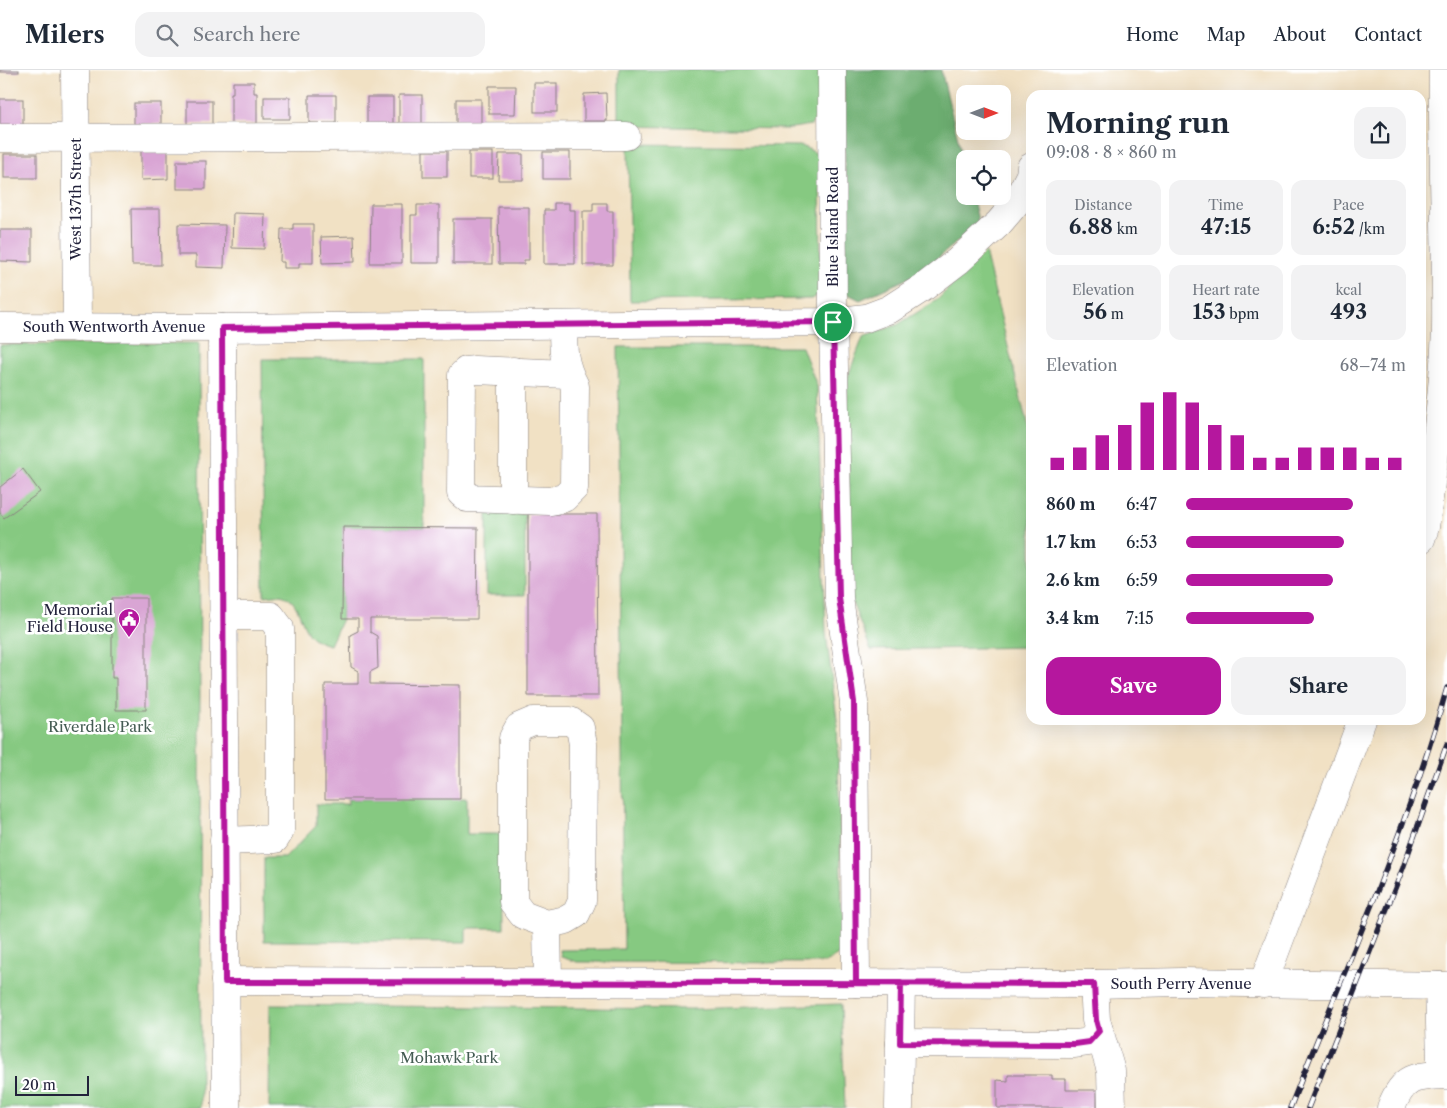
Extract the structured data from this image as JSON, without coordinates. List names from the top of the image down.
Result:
{
  "streets": {
    "street": [
      "West 137th Street",
      "Blue Island Road",
      "South Wentworth Avenue",
      "South Perry Avenue"
    ]
  },
  "crossings": [
    ["West 137th Street", "South Wentworth Avenue"],
    ["Blue Island Road", "South Wentworth Avenue"],
    ["Blue Island Road", "South Perry Avenue"]
  ],
  "parks": ["Riverdale Park", "Mohawk Park"],
  "places": {
    "public building": ["Memorial Field House"]
  },
  "scale_bar": "20 m",
  "north": "right",
  "page": {
    "header": "Milers",
    "search": "Search here",
    "nav": [
      "Home",
      "Map",
      "About",
      "Contact"
    ],
    "heading": ["Morning run", "09:08 · 8 × 860 m"],
    "stats": [
      ["Distance", "6.88 km"],
      ["Time", "47:15"],
      ["Pace", "6:52 /km"],
      ["Elevation", "56 m"],
      ["Heart rate", "153 bpm"],
      ["kcal", "493"]
    ],
    "chart": ["Elevation", "68–74 m"],
    "list": [
      {
        "name": "860 m",
        "note": "6:47"
      },
      {
        "name": "1.7 km",
        "note": "6:53"
      },
      {
        "name": "2.6 km",
        "note": "6:59"
      },
      {
        "name": "3.4 km",
        "note": "7:15"
      }
    ],
    "buttons": ["Save", "Share"],
    "scale": "20 m"
  }
}
